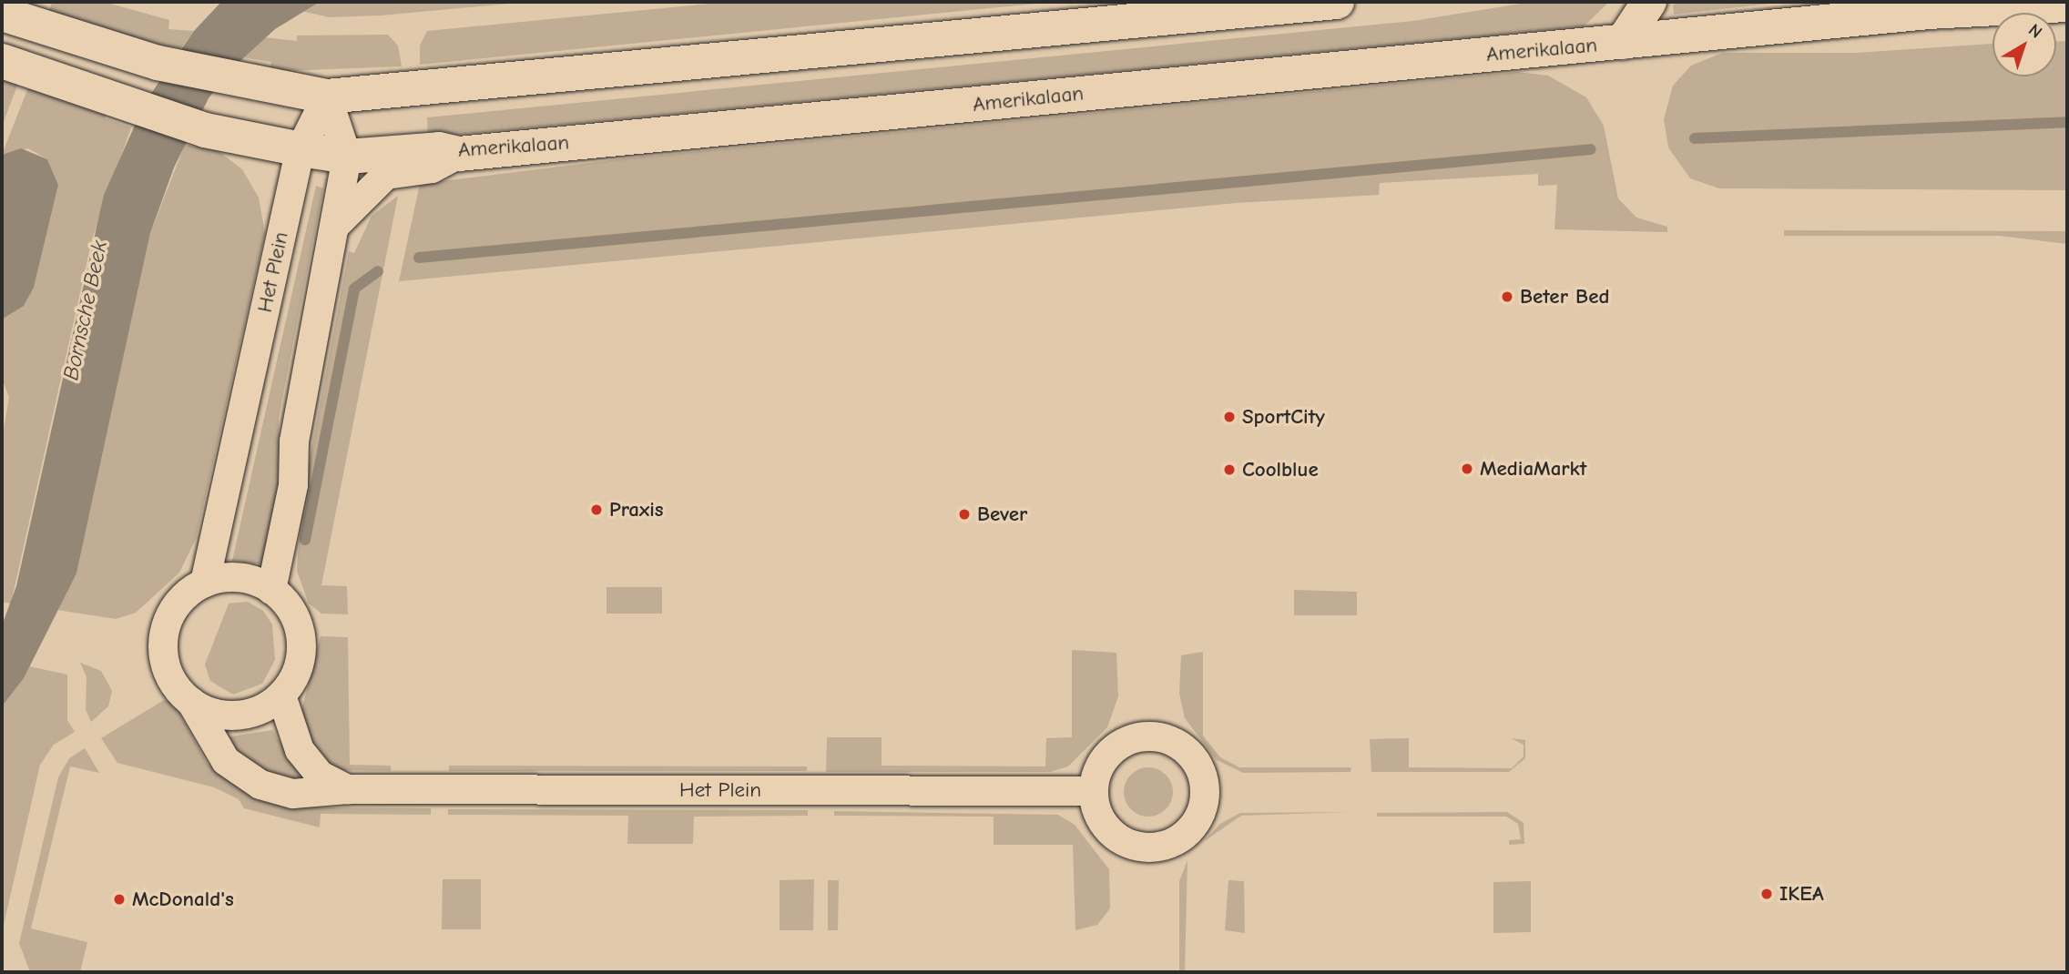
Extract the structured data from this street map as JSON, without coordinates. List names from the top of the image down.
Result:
{
  "streets": {
    "main road": ["Amerikalaan"],
    "street": ["Het Plein"]
  },
  "crossings": [
    ["Amerikalaan", "Het Plein"]
  ],
  "water": ["Bornsche Beek"],
  "places": [
    "Beter Bed",
    "SportCity",
    "MediaMarkt",
    "Coolblue",
    "Praxis",
    "Bever",
    "IKEA",
    "McDonald's"
  ],
  "north": "top right"
}
